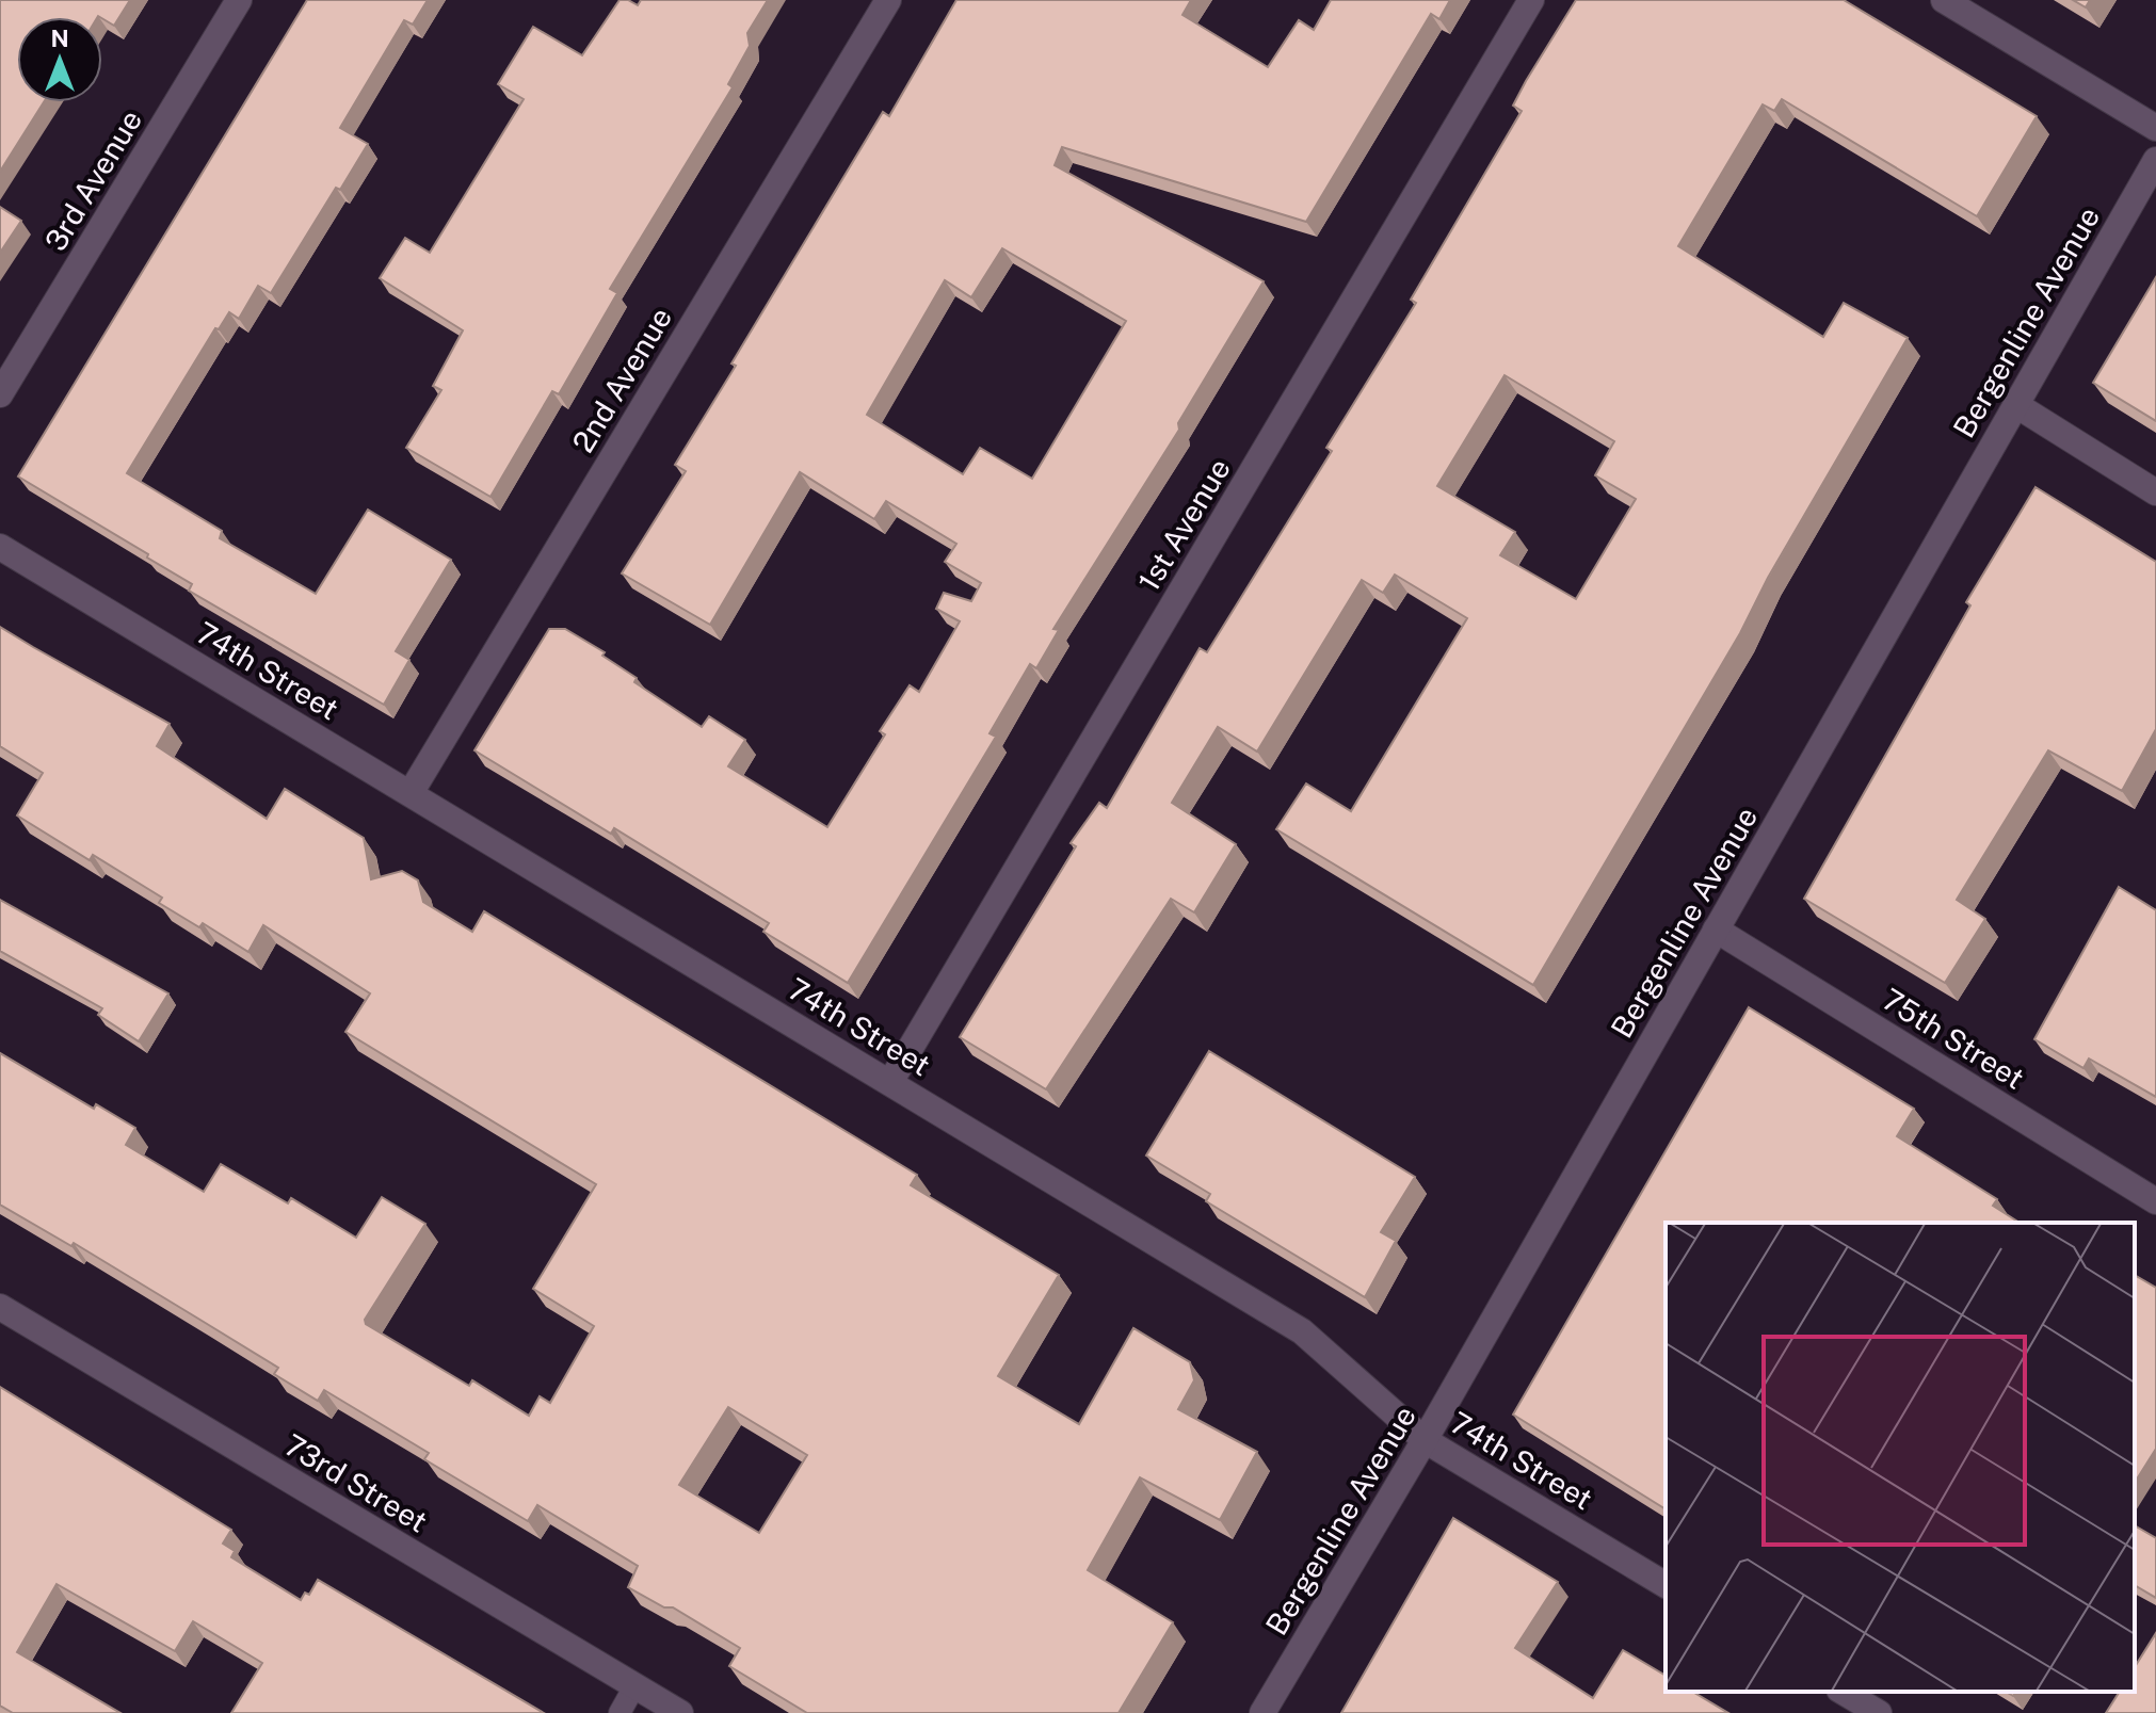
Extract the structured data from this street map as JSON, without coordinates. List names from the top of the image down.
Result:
{
  "streets": {
    "street": [
      "3rd Avenue",
      "Bergenline Avenue",
      "2nd Avenue",
      "1st Avenue",
      "74th Street",
      "75th Street",
      "73rd Street"
    ]
  },
  "crossings": [
    ["Bergenline Avenue", "74th Street"],
    ["Bergenline Avenue", "75th Street"],
    ["2nd Avenue", "74th Street"],
    ["1st Avenue", "74th Street"]
  ],
  "north": "top"
}
